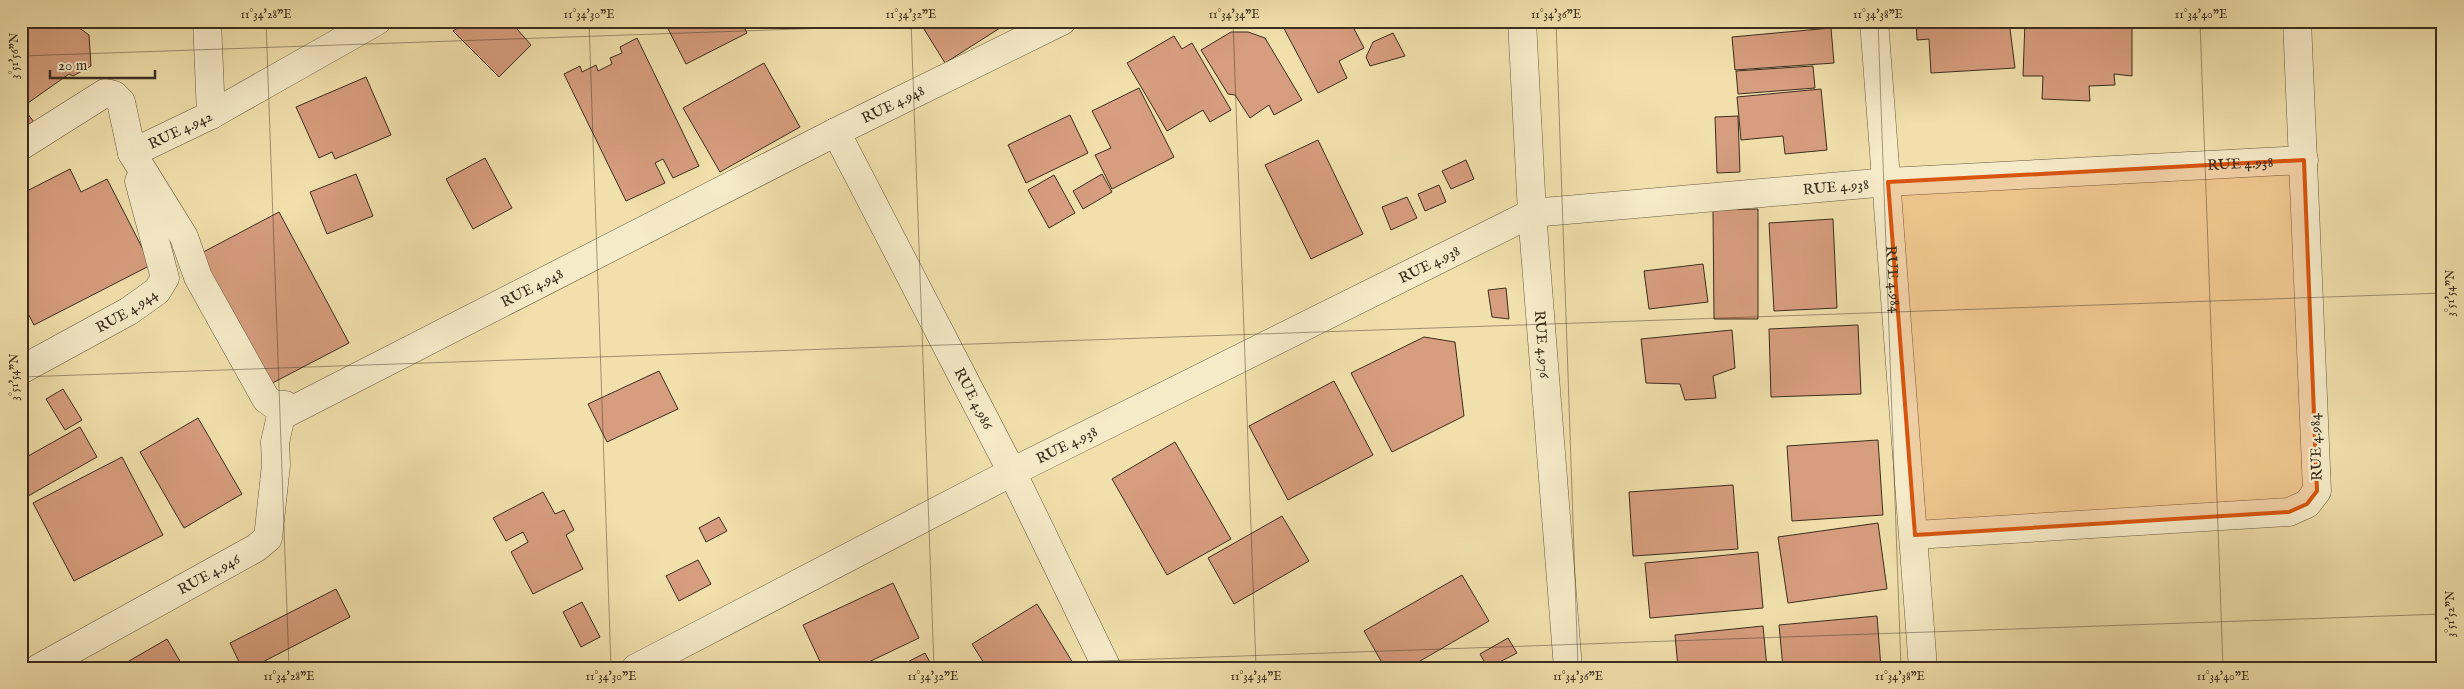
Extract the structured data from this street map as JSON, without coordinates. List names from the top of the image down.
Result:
{
  "streets": {
    "street": [
      "RUE 4.948",
      "RUE 4.942",
      "RUE 4.938",
      "RUE 4.984",
      "RUE 4.944",
      "RUE 4.976",
      "RUE 4.986",
      "RUE 4.946"
    ]
  },
  "crossings": [
    ["RUE 4.948", "RUE 4.986"],
    ["RUE 4.948", "RUE 4.946"],
    ["RUE 4.942", "RUE 4.944"],
    ["RUE 4.938", "RUE 4.984"],
    ["RUE 4.938", "RUE 4.976"],
    ["RUE 4.938", "RUE 4.986"]
  ],
  "scale_bar": "20 m",
  "coordinates": [
    "11°34'28\"E",
    "11°34'30\"E",
    "11°34'32\"E",
    "11°34'34\"E",
    "11°34'36\"E",
    "11°34'38\"E",
    "11°34'40\"E",
    "3°51'56\"N",
    "3°51'54\"N",
    "3°51'52\"N"
  ]
}
